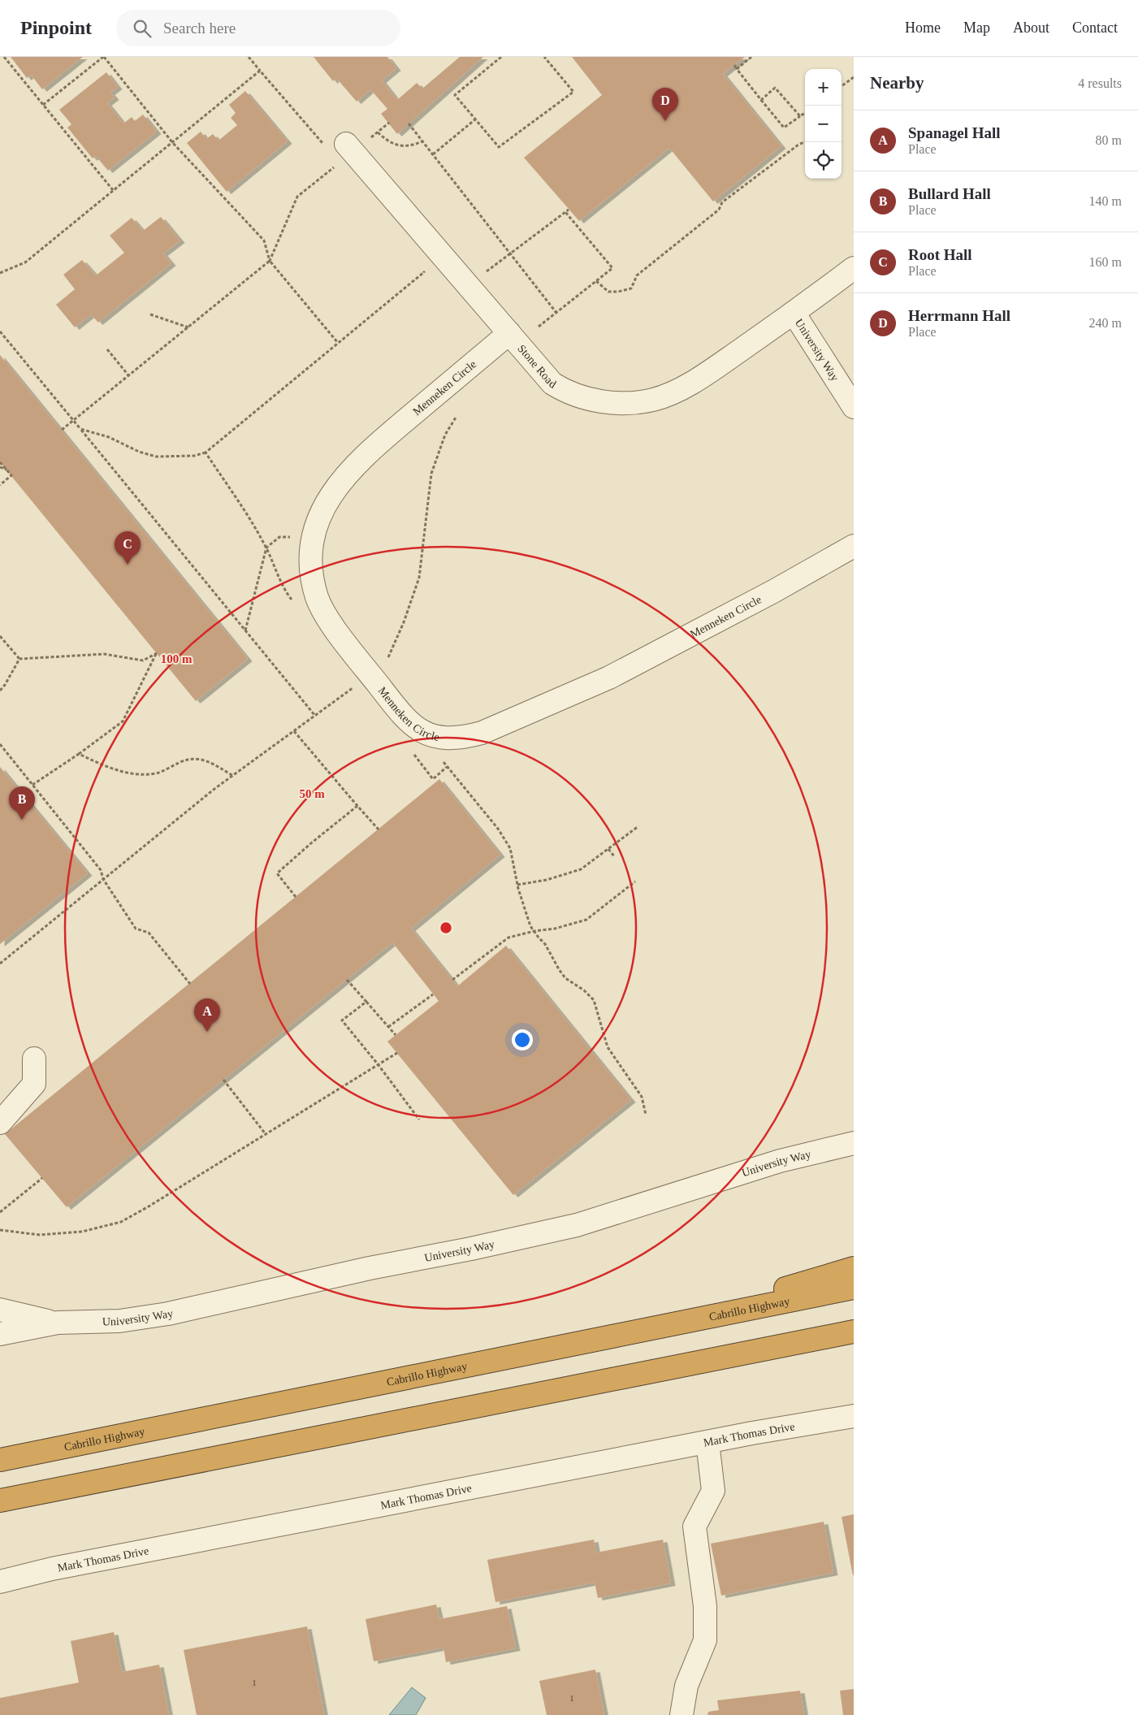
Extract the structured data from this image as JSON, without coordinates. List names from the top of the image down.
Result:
{
  "streets": {
    "highway": ["Cabrillo Highway"],
    "street": [
      "University Way",
      "Stone Road",
      "Menneken Circle",
      "Mark Thomas Drive"
    ]
  },
  "crossings": [
    ["University Way", "Stone Road"],
    ["Stone Road", "Menneken Circle"]
  ],
  "house_numbers": ["1", "1"],
  "page": {
    "header": "Pinpoint",
    "search": "Search here",
    "nav": [
      "Home",
      "Map",
      "About",
      "Contact"
    ],
    "heading": ["Nearby", "4 results"],
    "map_buttons": ["+", "−"],
    "pins": [
      "D",
      "C",
      "B",
      "A"
    ],
    "list": [
      {
        "mark": "A",
        "name": "Spanagel Hall",
        "note": "Place",
        "value": "80 m"
      },
      {
        "mark": "B",
        "name": "Bullard Hall",
        "note": "Place",
        "value": "140 m"
      },
      {
        "mark": "C",
        "name": "Root Hall",
        "note": "Place",
        "value": "160 m"
      },
      {
        "mark": "D",
        "name": "Herrmann Hall",
        "note": "Place",
        "value": "240 m"
      }
    ]
  },
  "rings": ["100 m", "50 m"]
}
